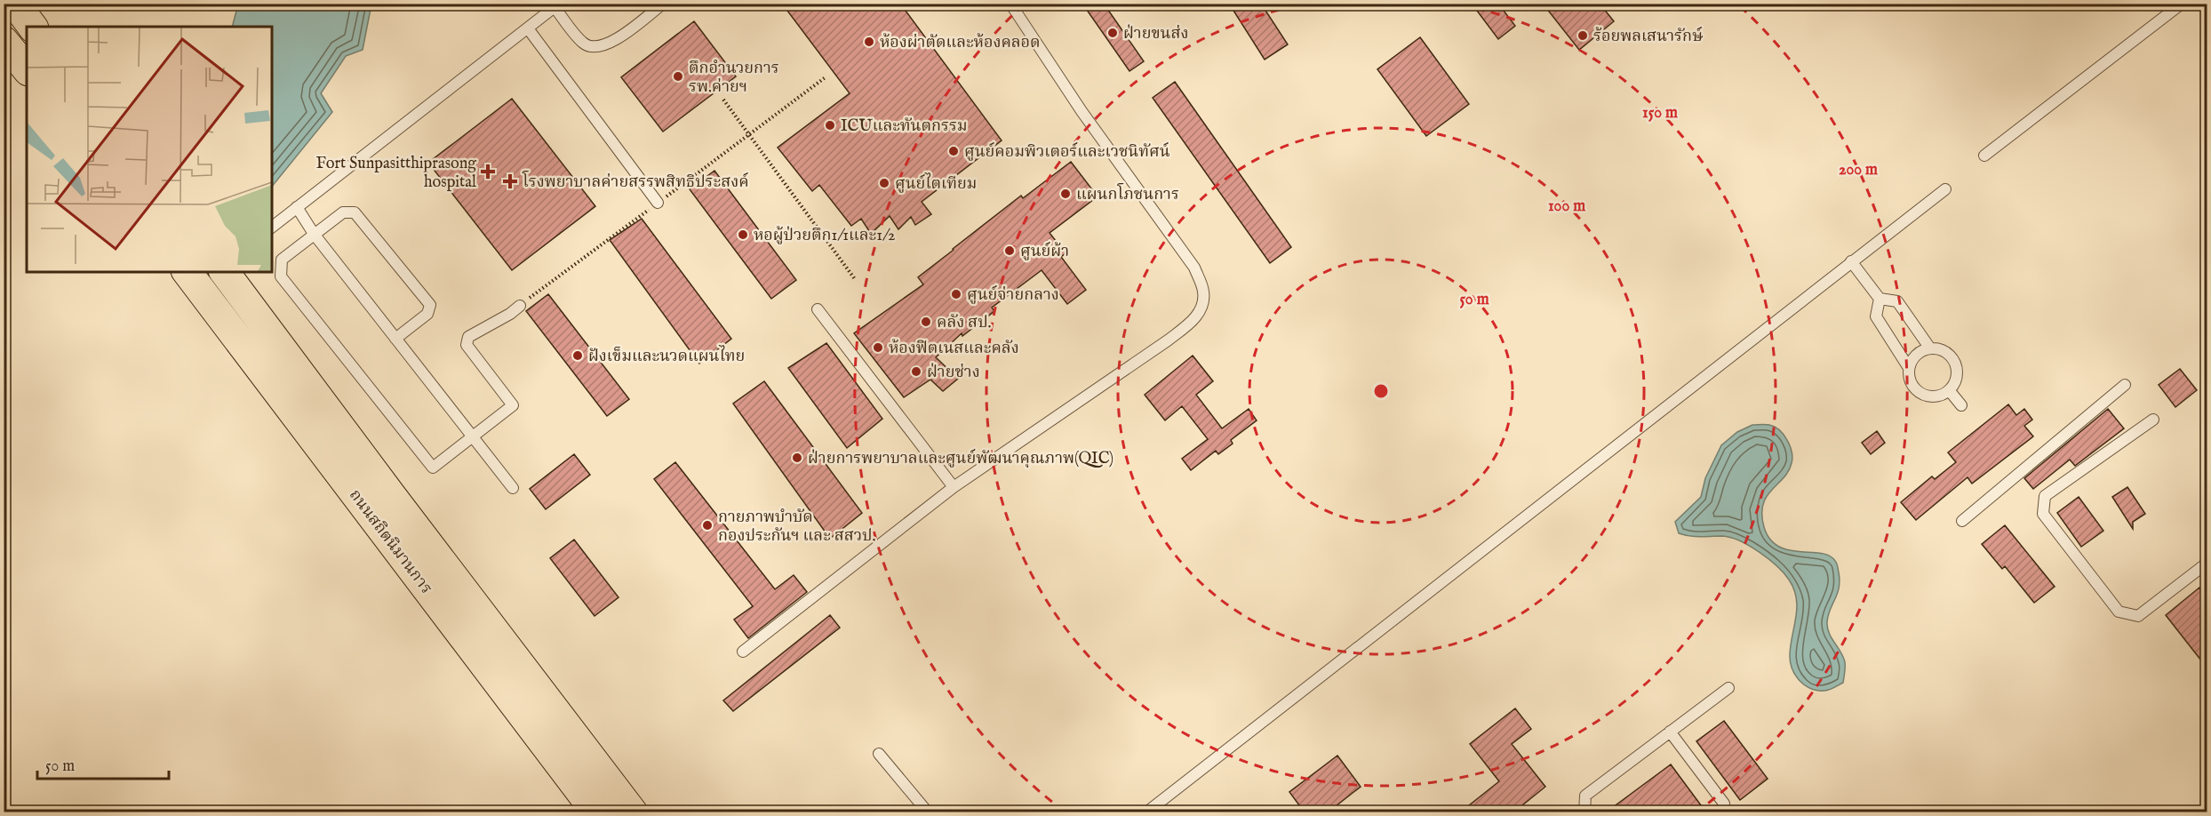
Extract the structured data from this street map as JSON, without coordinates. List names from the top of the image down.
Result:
{
  "streets": {
    "main road": ["ถนนสถิตนิมานการ"]
  },
  "places": {
    "other": [
      "ฝ่ายขนส่ง",
      "ร้อยพลเสนารักษ์",
      "ห้องผ่าตัดและห้องคลอด",
      "ตึกอำนวยการ รพ.ค่ายฯ",
      "ICUและทันตกรรม",
      "ศูนย์คอมพิวเตอร์และเวชนิทัศน์",
      "ศูนย์ไตเทียม",
      "แผนกโภชนการ",
      "หอผู้ป่วยตึก1/1และ1/2",
      "ศูนย์ผ้า",
      "ศูนย์จ่ายกลาง",
      "คลัง สป.",
      "ห้องฟิตเนสและคลัง",
      "ฝังเข็มและนวดแผนไทย",
      "ฝ่ายช่าง",
      "ฝ่ายการพยาบาลและศูนย์พัฒนาคุณภาพ(QIC)",
      "กายภาพบำบัด กองประกันฯ และ สสวป."
    ],
    "health": ["Fort Sunpasitthiprasong hospital", "โรงพยาบาลค่ายสรรพสิทธิประสงค์"]
  },
  "scale_bar": "50 m",
  "rings": [
    "150 m",
    "200 m",
    "100 m",
    "50 m"
  ]
}
